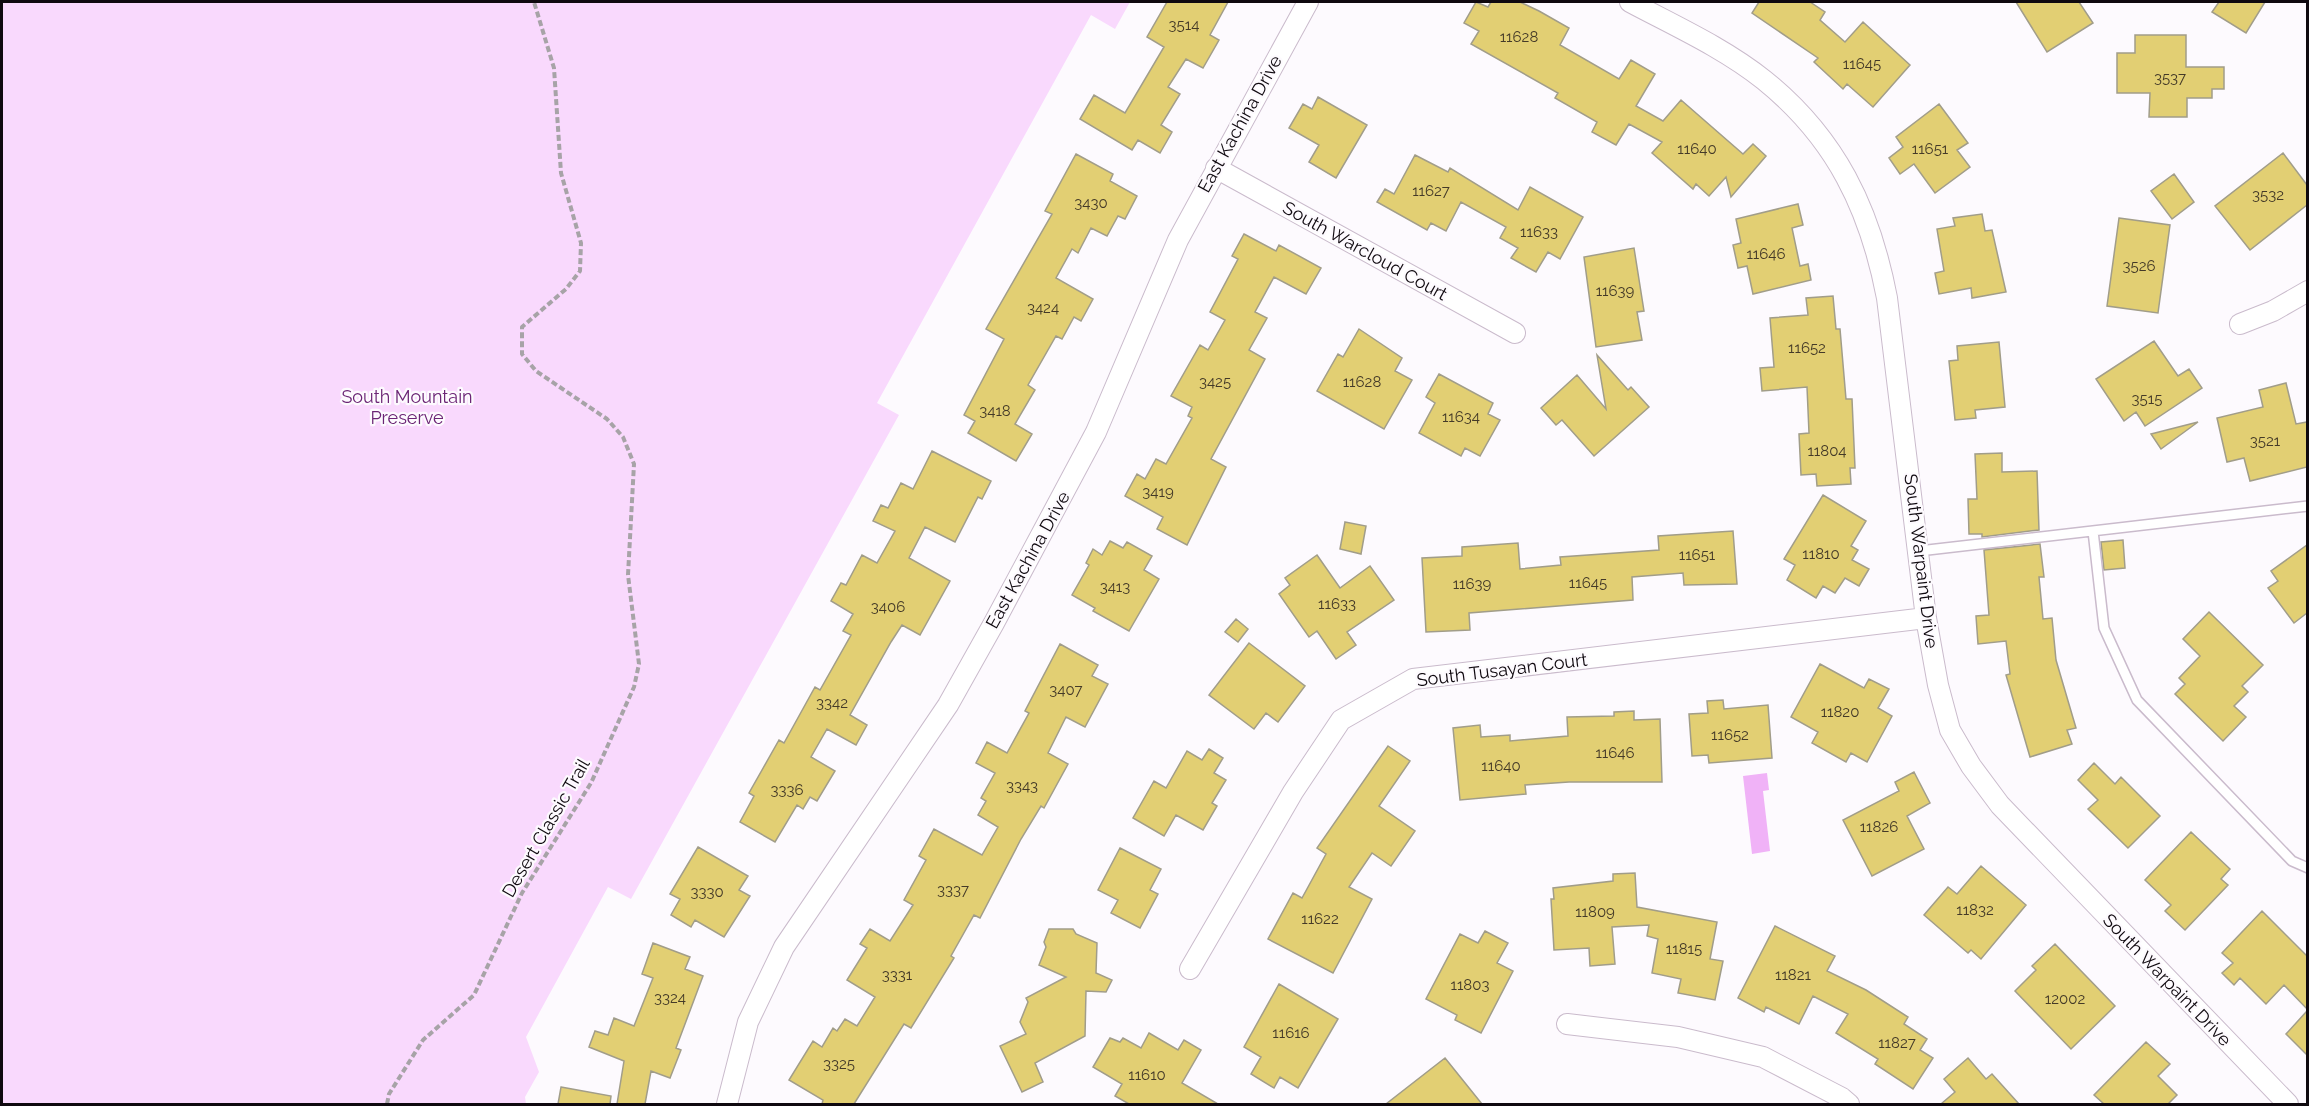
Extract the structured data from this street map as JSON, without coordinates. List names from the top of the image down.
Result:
{
  "streets": {
    "street": [
      "East Kachina Drive",
      "South Warcloud Court",
      "South Warpaint Drive",
      "South Tusayan Court"
    ],
    "path": ["Desert Classic Trail"]
  },
  "crossings": [
    ["East Kachina Drive", "South Warcloud Court"],
    ["South Warpaint Drive", "South Tusayan Court"]
  ],
  "parks": ["South Mountain Preserve"],
  "house_numbers": [
    "3514",
    "11628",
    "11645",
    "3537",
    "11640",
    "11651",
    "11627",
    "3532",
    "3430",
    "11633",
    "11646",
    "3526",
    "11639",
    "3424",
    "11652",
    "3425",
    "11628",
    "3515",
    "3418",
    "11634",
    "3521",
    "11804",
    "3419",
    "11810",
    "11651",
    "11645",
    "11639",
    "3413",
    "11633",
    "3406",
    "3407",
    "3342",
    "11820",
    "11652",
    "11646",
    "11640",
    "3343",
    "3336",
    "11826",
    "3337",
    "3330",
    "11832",
    "11809",
    "11622",
    "11815",
    "3331",
    "11821",
    "11803",
    "3324",
    "12002",
    "11616",
    "11827",
    "3325",
    "11610"
  ]
}
